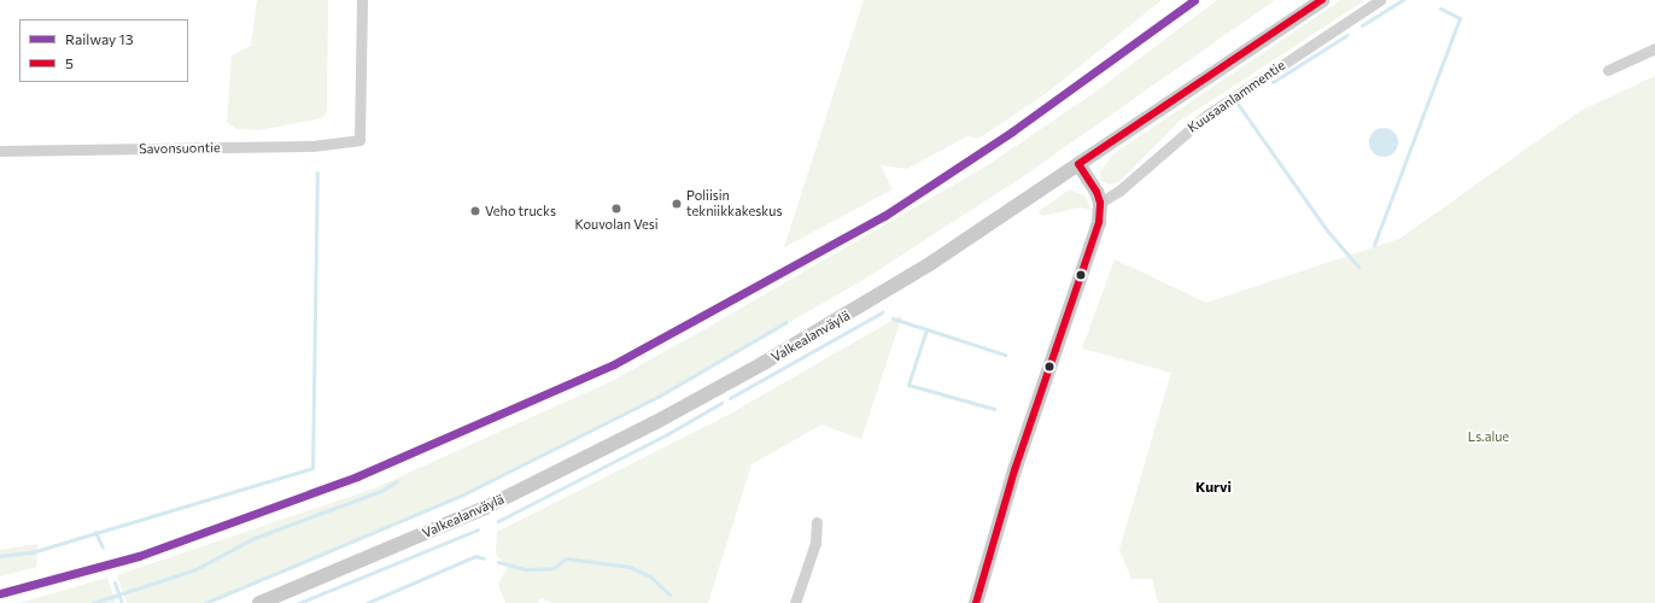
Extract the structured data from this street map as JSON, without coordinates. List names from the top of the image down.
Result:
{
  "streets": {
    "main road": ["Valkealanväylä"],
    "street": ["Kuusaanlammentie", "Savonsuontie"]
  },
  "districts": ["Kurvi"],
  "parks": ["Ls.alue"],
  "places": ["Poliisin tekniikkakeskus", "Kouvolan Vesi", "Veho trucks"],
  "lines": ["rail line 13", "transit line 5"],
  "legend": ["Railway 13", "5"]
}
